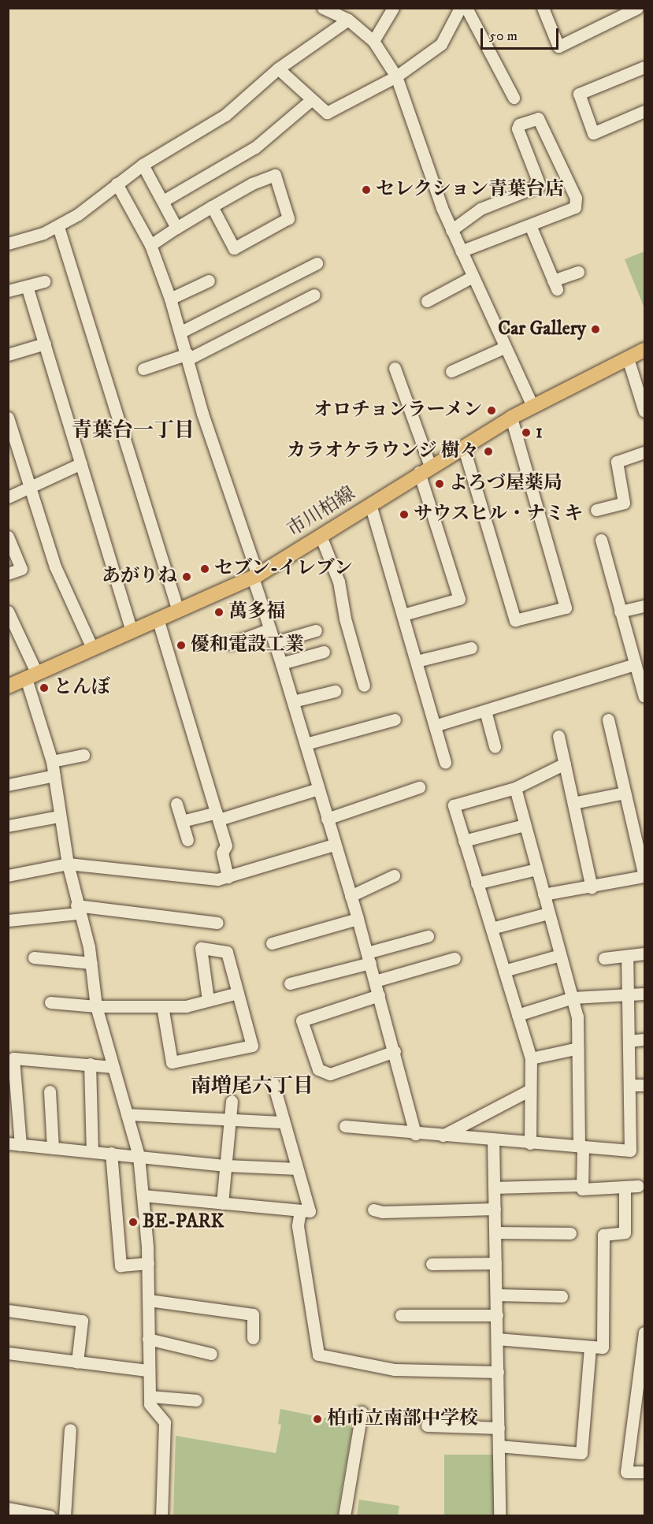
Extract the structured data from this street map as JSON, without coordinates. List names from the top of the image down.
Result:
{
  "streets": {
    "main road": ["市川柏線"]
  },
  "districts": ["青葉台一丁目", "南増尾六丁目"],
  "places": [
    "セレクション青葉台店",
    "Car Gallery",
    "オロチョンラーメン",
    "1",
    "カラオケラウンジ 樹々",
    "よろづ屋薬局",
    "サウスヒル・ナミキ",
    "セブン-イレブン",
    "あがりね",
    "萬多福",
    "優和電設工業",
    "とんぼ",
    "BE-PARK",
    "柏市立南部中学校"
  ],
  "scale_bar": "50 m"
}
